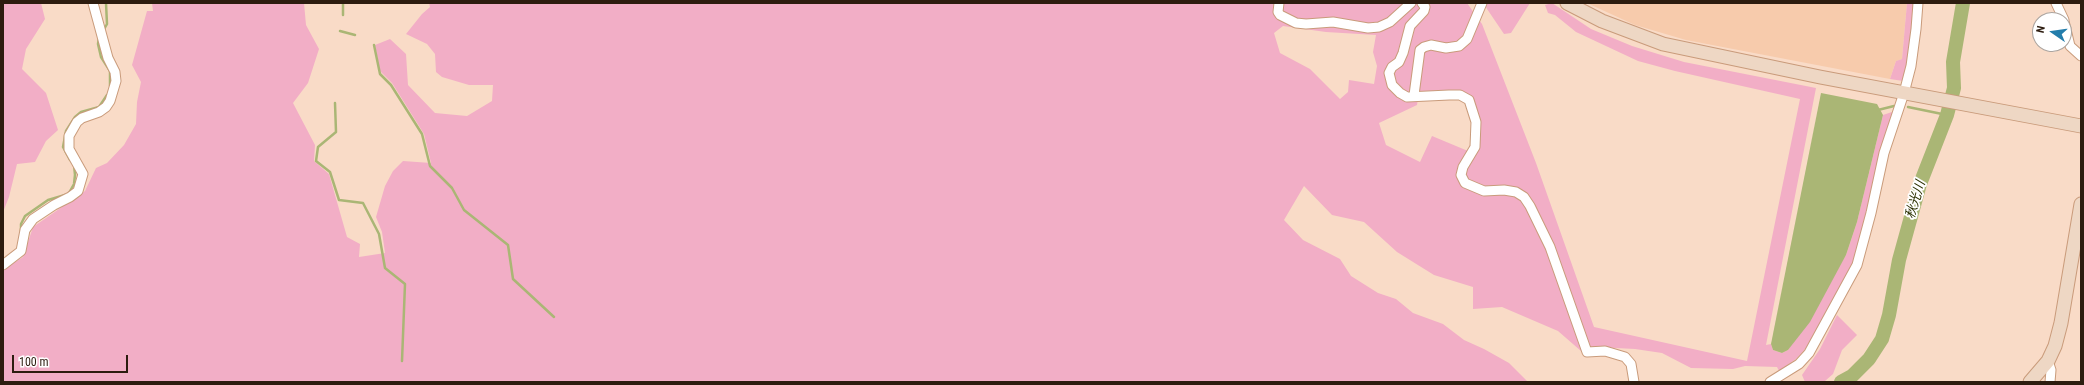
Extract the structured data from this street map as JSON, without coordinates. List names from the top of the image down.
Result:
{
  "water": ["秋光川"],
  "scale_bar": "100 m",
  "north": "left"
}
